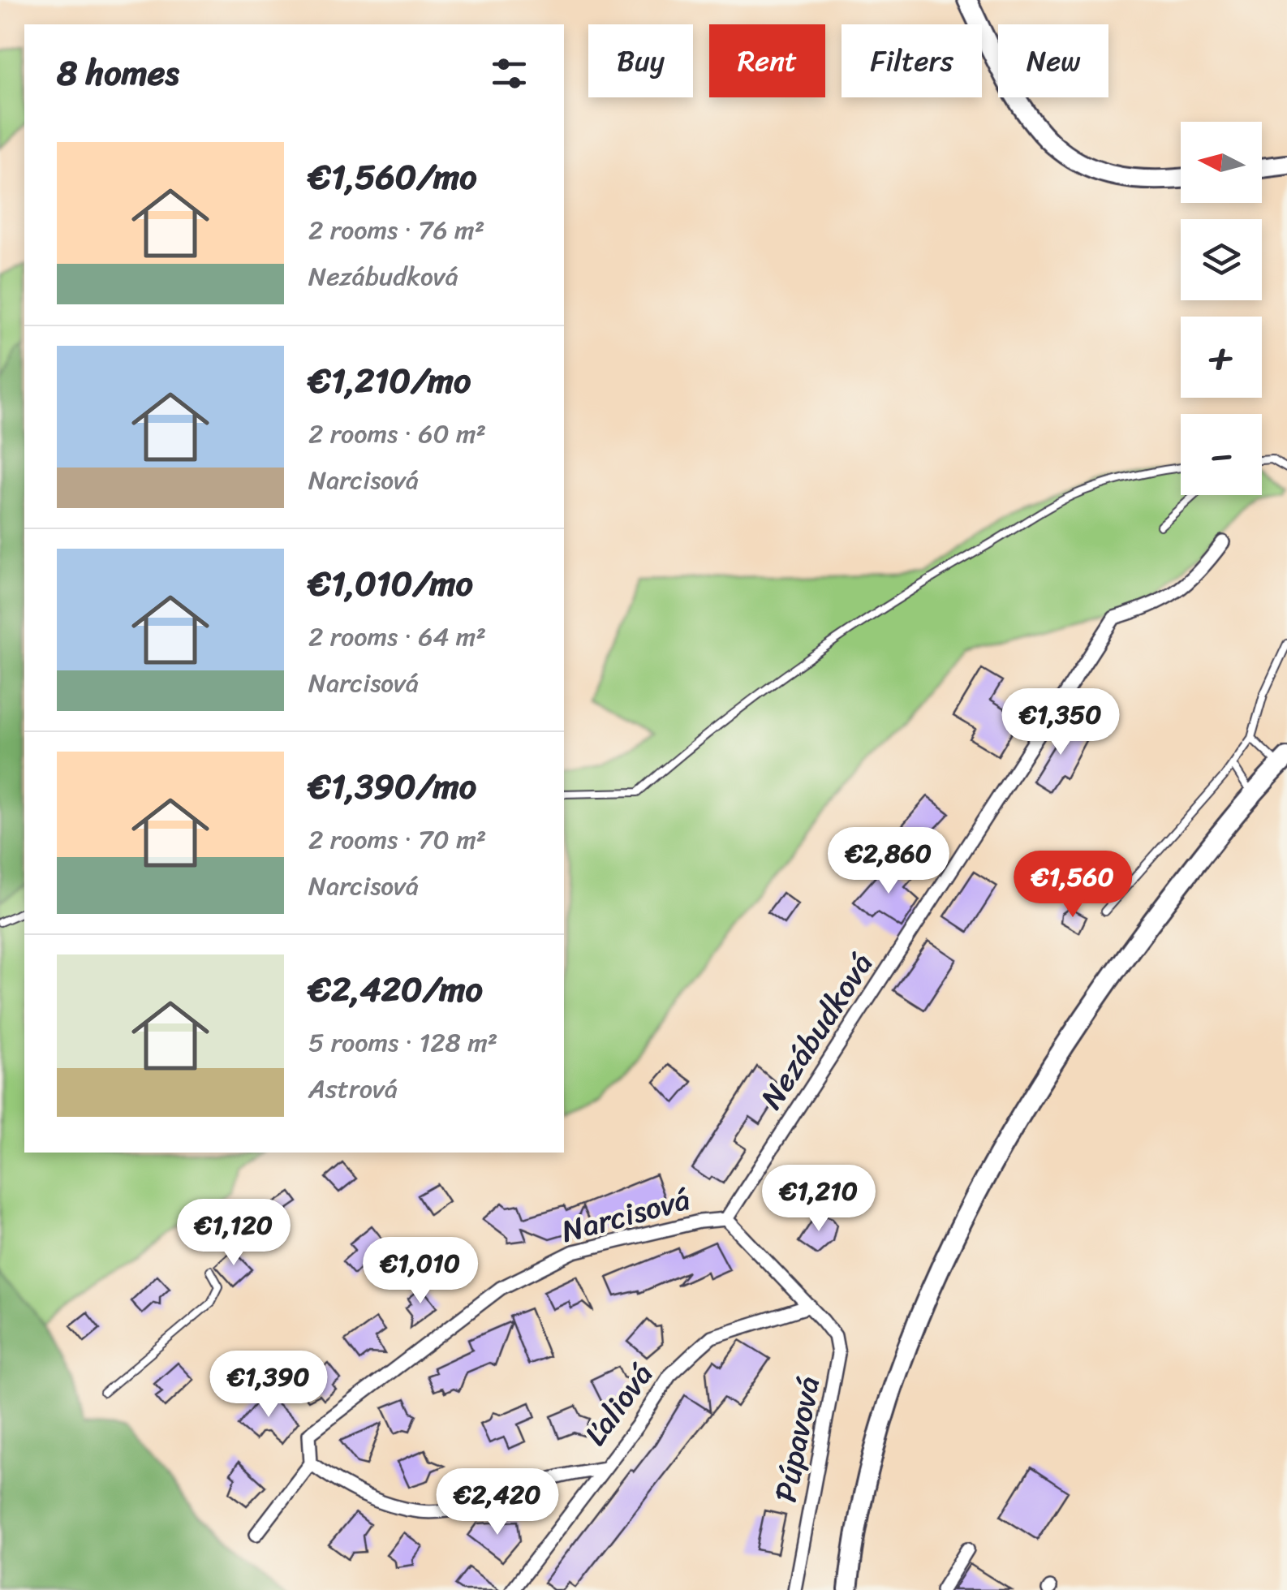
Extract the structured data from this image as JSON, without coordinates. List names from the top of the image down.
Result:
{
  "streets": {
    "street": [
      "Nezábudková",
      "Narcisová",
      "Ľaliová",
      "Púpavová"
    ]
  },
  "crossings": [
    ["Nezábudková", "Narcisová"],
    ["Narcisová", "Ľaliová"],
    ["Narcisová", "Púpavová"],
    ["Ľaliová", "Púpavová"]
  ],
  "north": "left",
  "page": {
    "chip": [
      "Buy",
      "Rent",
      "Filters",
      "New"
    ],
    "heading": "8 homes",
    "map_buttons": ["+", "−"],
    "list": [
      {
        "name": "€1,560/mo",
        "note": "2 rooms · 76 m² · Nezábudková"
      },
      {
        "name": "€1,210/mo",
        "note": "2 rooms · 60 m² · Narcisová"
      },
      {
        "name": "€1,010/mo",
        "note": "2 rooms · 64 m² · Narcisová"
      },
      {
        "name": "€1,390/mo",
        "note": "2 rooms · 70 m² · Narcisová"
      },
      {
        "name": "€2,420/mo",
        "note": "5 rooms · 128 m² · Astrová"
      }
    ],
    "price": [
      "€1,350",
      "€2,860",
      "€1,560",
      "€1,210",
      "€1,120",
      "€1,010",
      "€1,390",
      "€2,420"
    ]
  }
}
